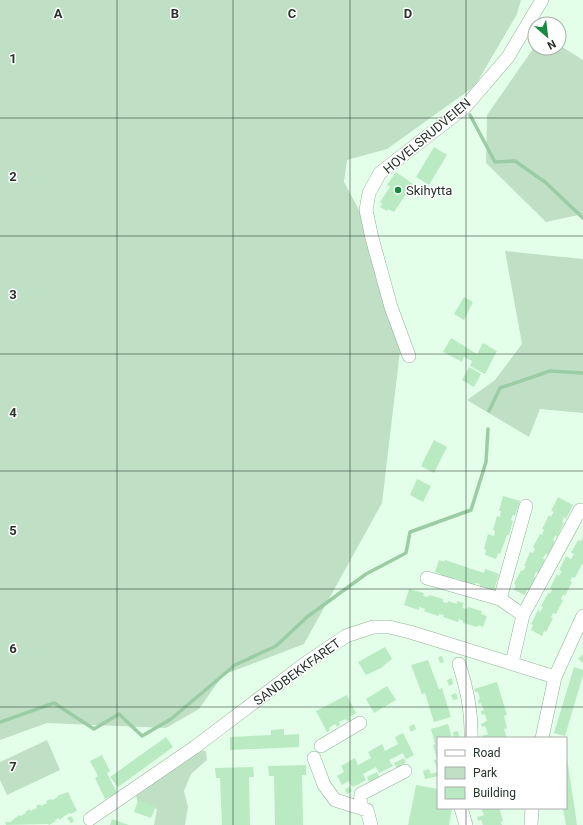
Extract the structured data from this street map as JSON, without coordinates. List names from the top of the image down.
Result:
{
  "streets": {
    "street": ["HOVELSRUDVEIEN", "SANDBEKKFARET"]
  },
  "places": ["Skihytta"],
  "legend": ["Road", "Park", "Building"],
  "north": "bottom right",
  "grid": {
    "columns": [
      "A",
      "B",
      "C",
      "D"
    ],
    "rows": [
      "1",
      "2",
      "3",
      "4",
      "5",
      "6",
      "7"
    ]
  }
}
